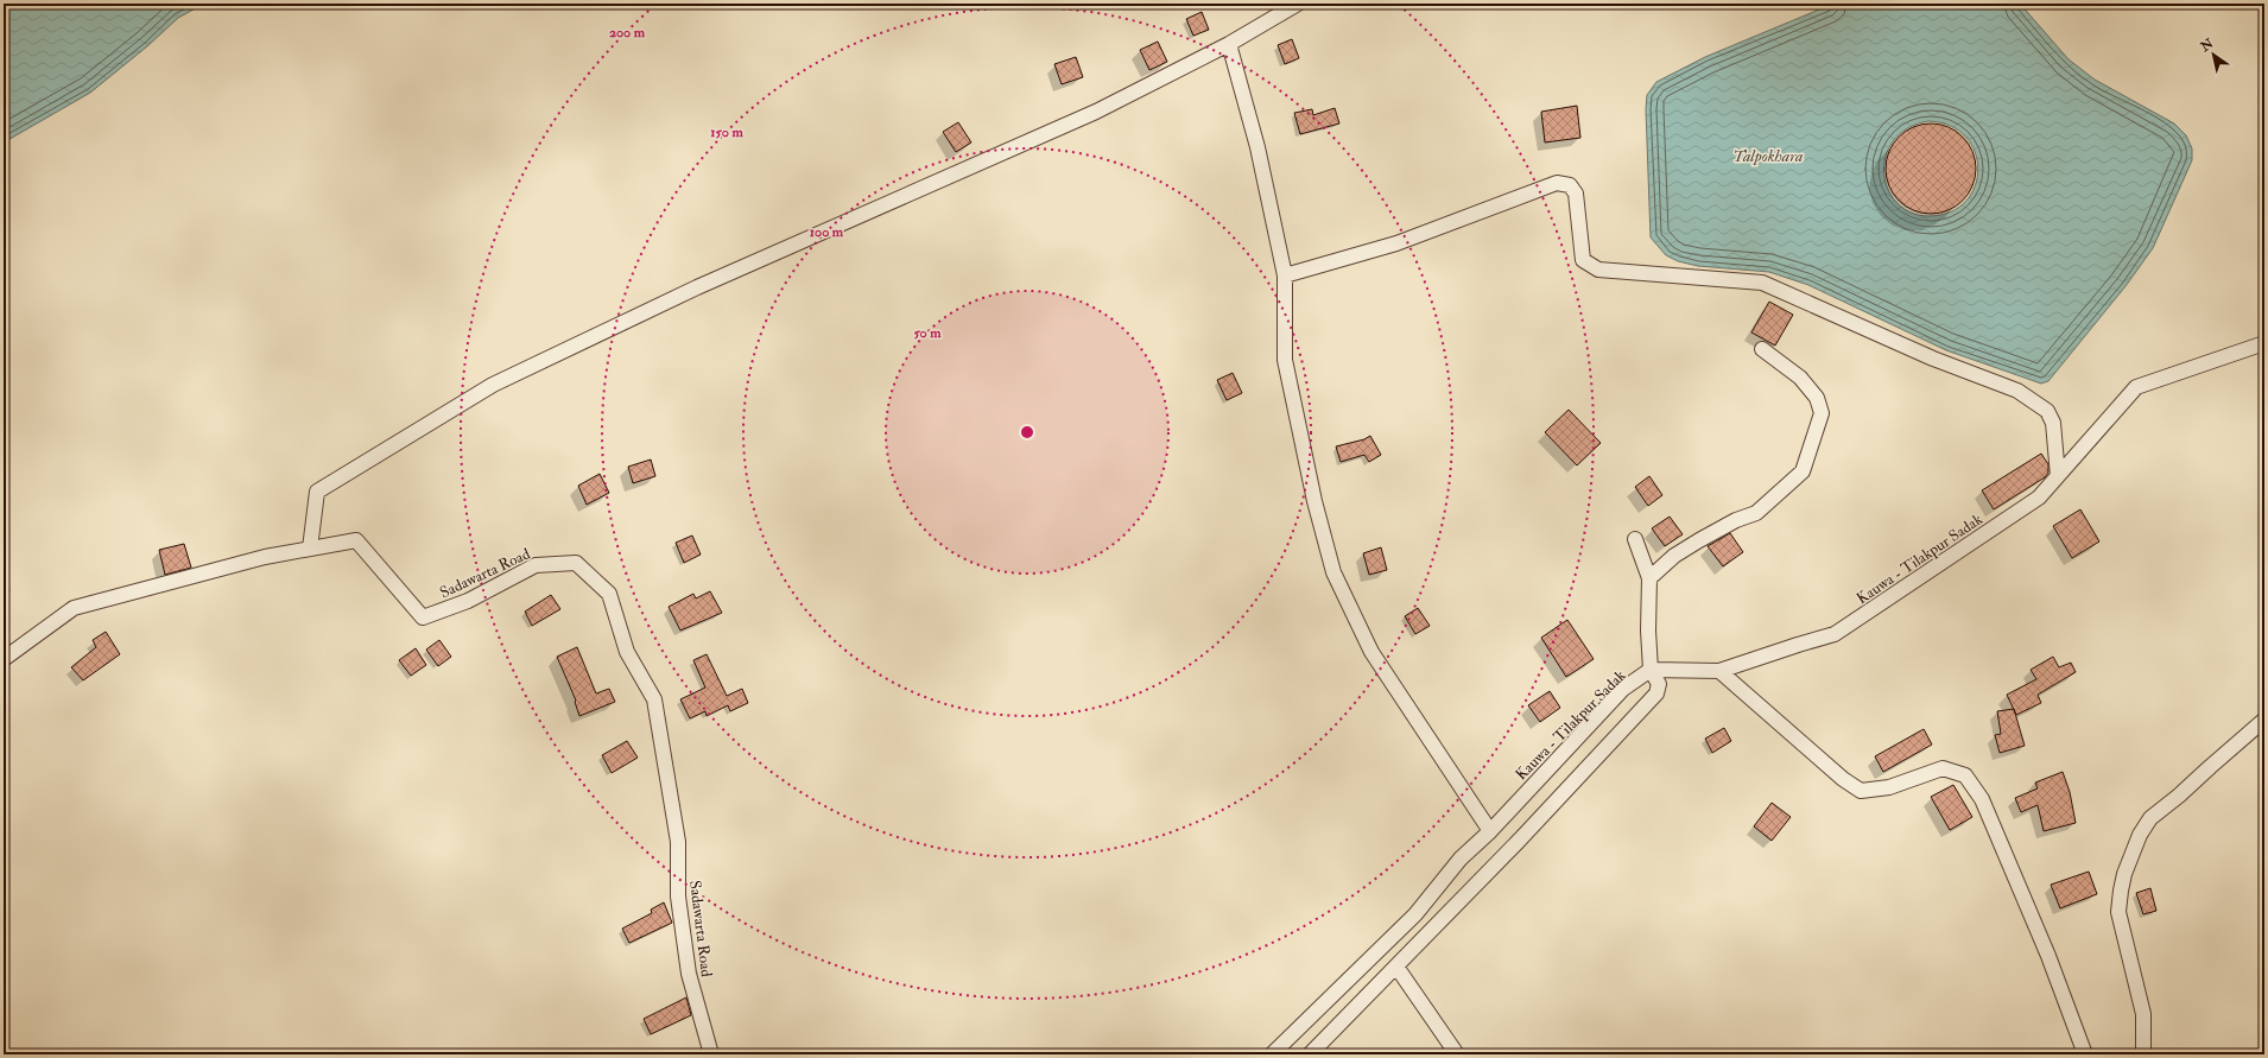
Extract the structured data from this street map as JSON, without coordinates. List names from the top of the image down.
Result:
{
  "streets": {
    "street": ["Kauwa - Tilakpur Sadak", "Sadawarta Road"]
  },
  "water": ["Talpokhara"],
  "north": "top left",
  "rings": [
    "200 m",
    "150 m",
    "100 m",
    "50 m"
  ]
}
